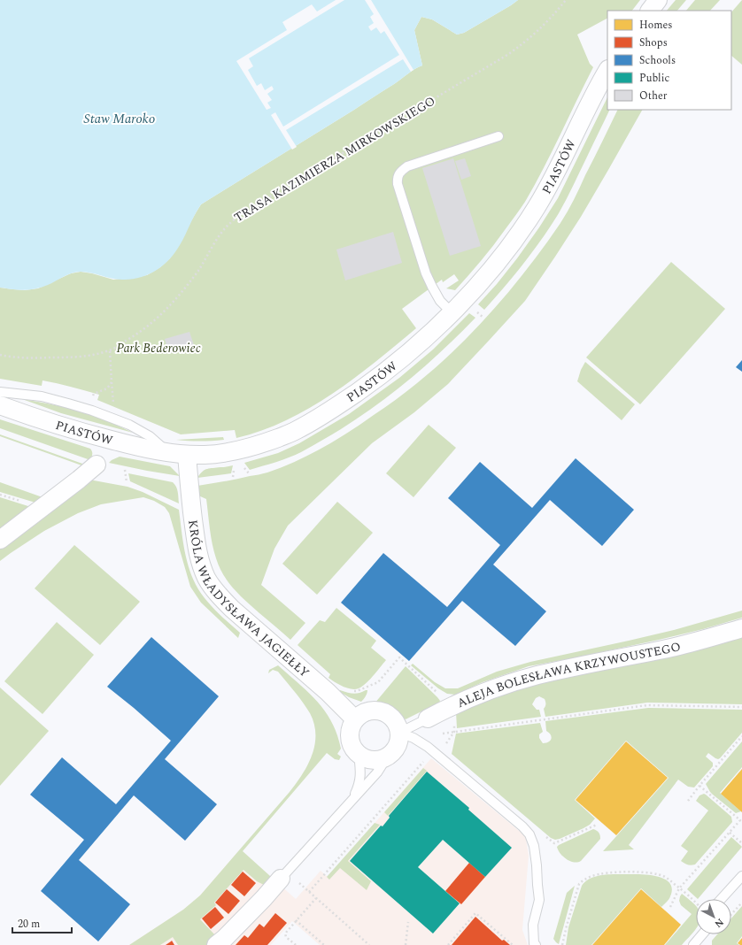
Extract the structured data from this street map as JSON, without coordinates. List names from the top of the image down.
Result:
{
  "streets": {
    "street": ["PIASTÓW", "KRÓLA WŁADYSŁAWA JAGIEŁŁY", "ALEJA BOLESŁAWA KRZYWOUSTEGO"],
    "path": ["TRASA KAZIMIERZA MIRKOWSKIEGO"]
  },
  "crossings": [
    ["PIASTÓW", "KRÓLA WŁADYSŁAWA JAGIEŁŁY"],
    ["KRÓLA WŁADYSŁAWA JAGIEŁŁY", "ALEJA BOLESŁAWA KRZYWOUSTEGO"]
  ],
  "water": ["Staw Maroko"],
  "parks": ["Park Bederowiec"],
  "legend": [
    "Homes",
    "Shops",
    "Schools",
    "Public",
    "Other"
  ],
  "scale_bar": "20 m",
  "north": "bottom right"
}
